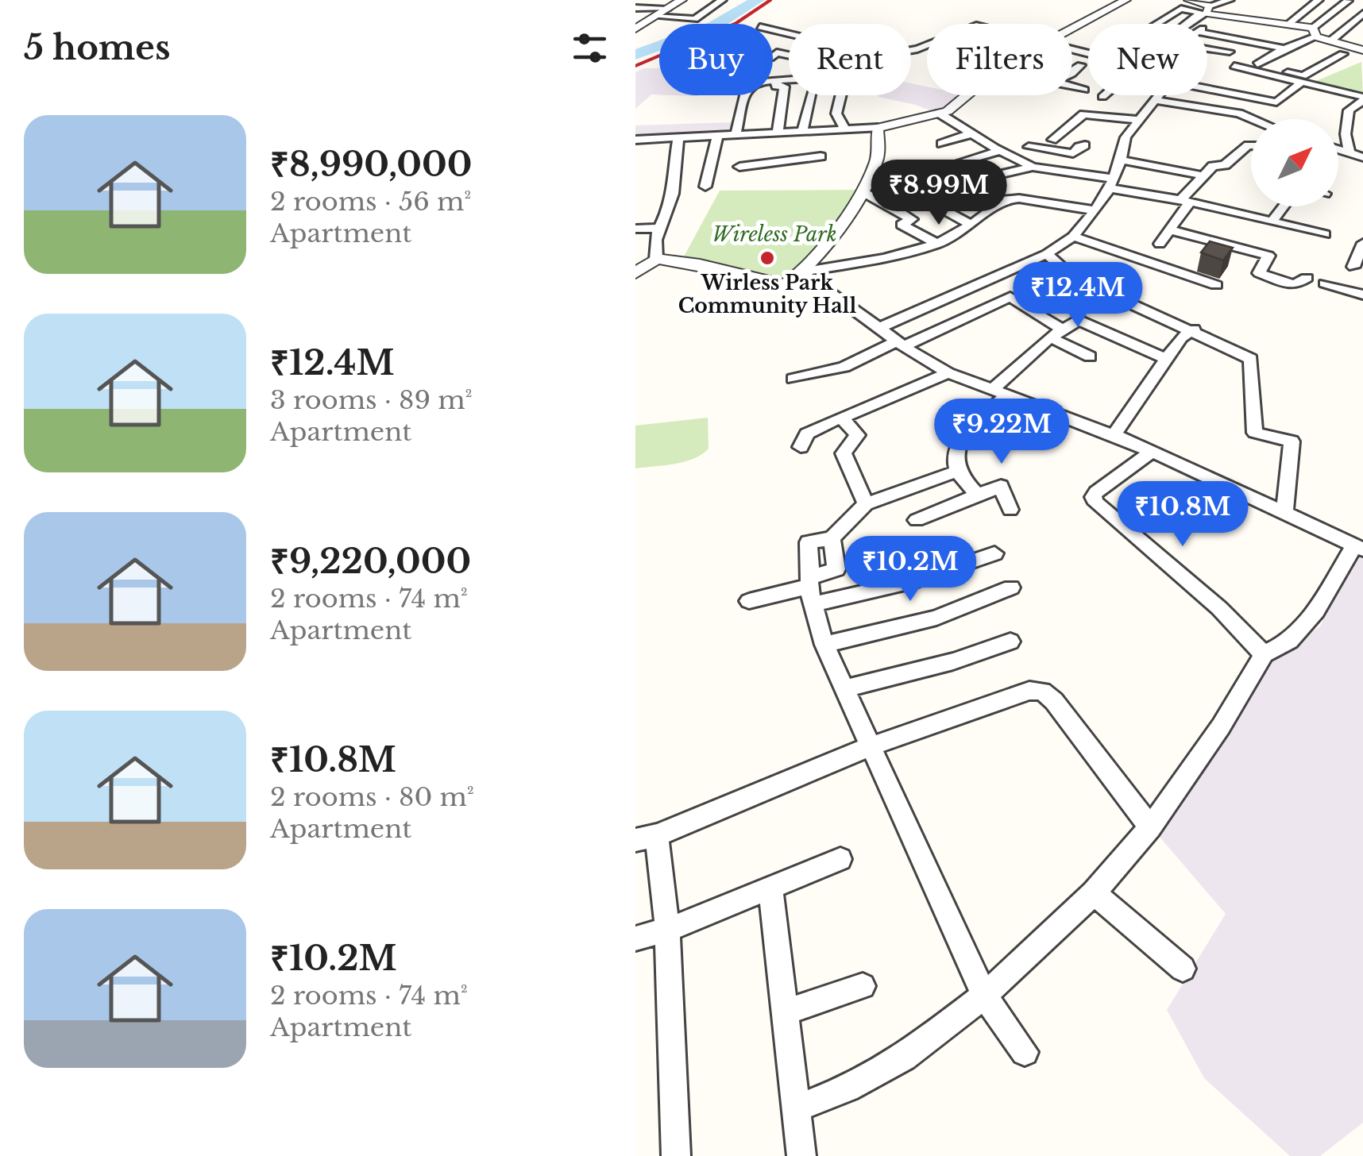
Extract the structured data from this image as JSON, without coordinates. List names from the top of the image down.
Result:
{
  "parks": ["Wireless Park"],
  "places": ["Wirless Park Community Hall"],
  "north": "top right",
  "page": {
    "heading": "5 homes",
    "chip": [
      "Buy",
      "Rent",
      "Filters",
      "New"
    ],
    "list": [
      {
        "name": "₹8,990,000",
        "note": "2 rooms · 56 m² · Apartment"
      },
      {
        "name": "₹12.4M",
        "note": "3 rooms · 89 m² · Apartment"
      },
      {
        "name": "₹9,220,000",
        "note": "2 rooms · 74 m² · Apartment"
      },
      {
        "name": "₹10.8M",
        "note": "2 rooms · 80 m² · Apartment"
      },
      {
        "name": "₹10.2M",
        "note": "2 rooms · 74 m² · Apartment"
      }
    ],
    "price": [
      "₹8.99M",
      "₹12.4M",
      "₹9.22M",
      "₹10.8M",
      "₹10.2M"
    ]
  }
}
